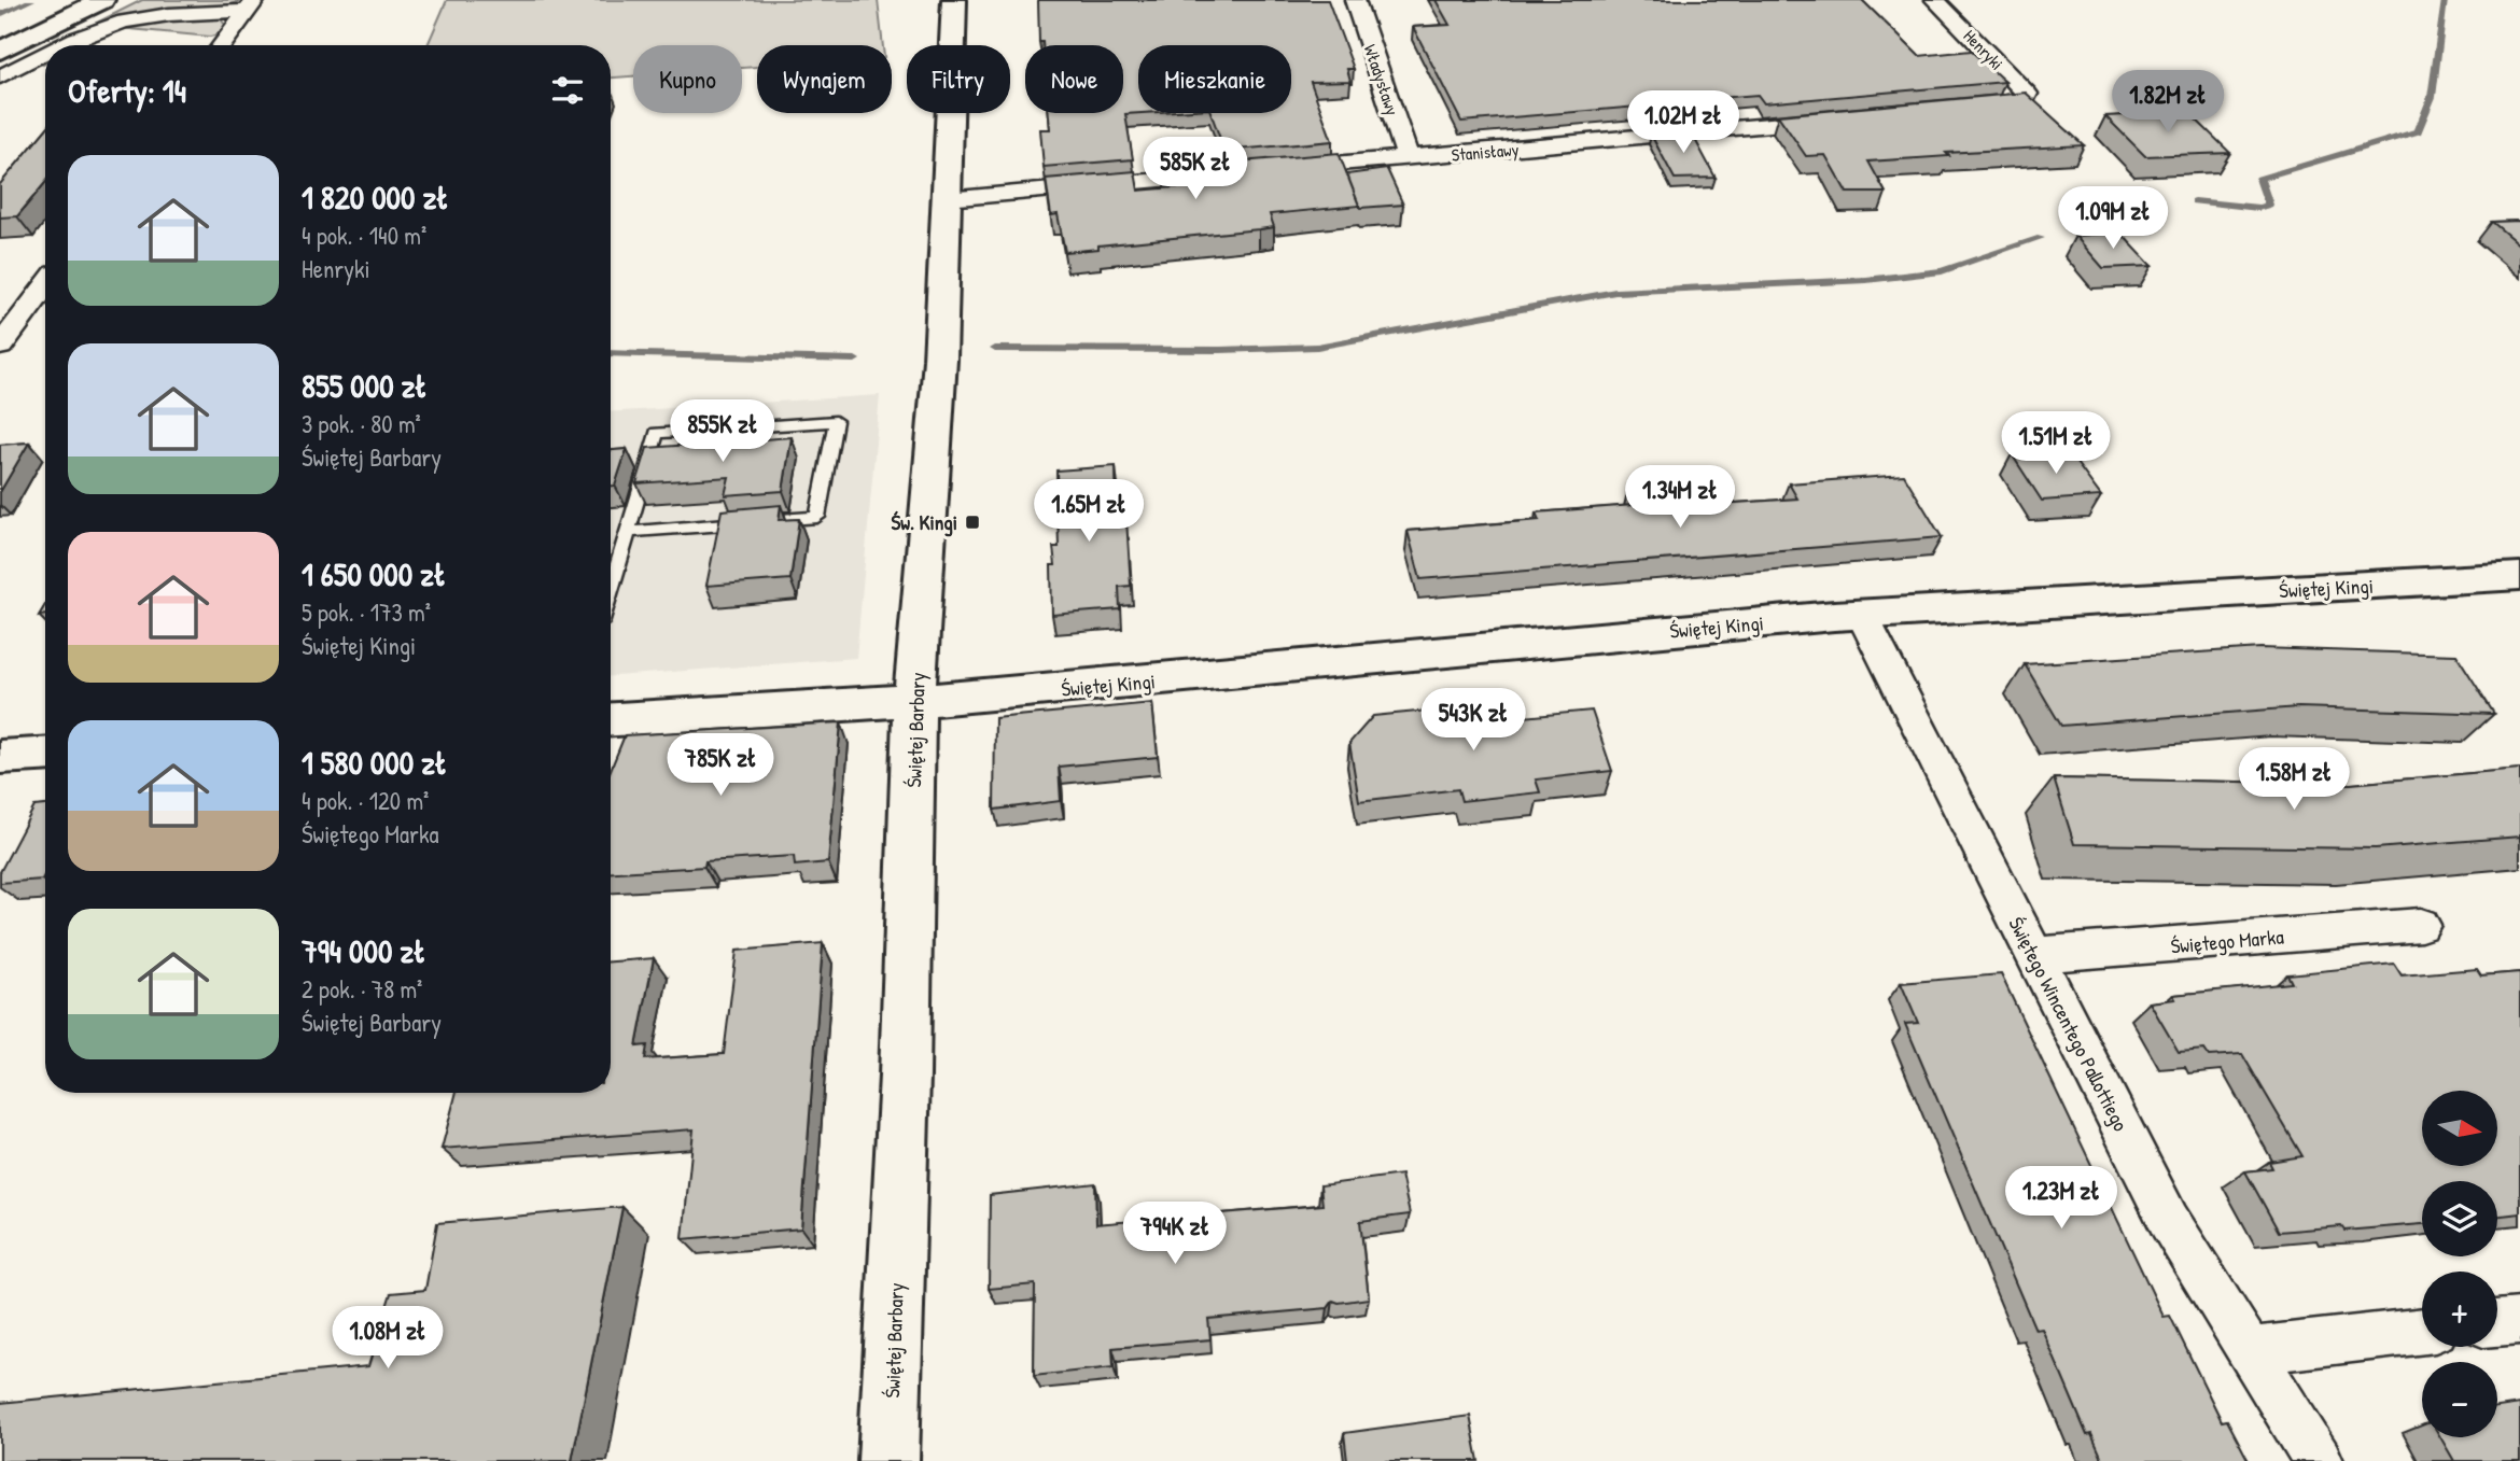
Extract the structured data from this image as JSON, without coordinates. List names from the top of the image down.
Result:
{
  "streets": {
    "street": [
      "Henryki",
      "Władysławy",
      "Stanisławy",
      "Świętej Kingi",
      "Świętej Barbary",
      "Świętego Marka",
      "Świętego Wincentego Pallottiego"
    ]
  },
  "crossings": [
    ["Władysławy", "Stanisławy"],
    ["Stanisławy", "Świętej Barbary"],
    ["Świętej Kingi", "Świętej Barbary"],
    ["Świętej Kingi", "Świętego Wincentego Pallottiego"],
    ["Świętego Marka", "Świętego Wincentego Pallottiego"]
  ],
  "places": {
    "transit": ["Św. Kingi"]
  },
  "north": "right",
  "page": {
    "chip": [
      "Kupno",
      "Wynajem",
      "Filtry",
      "Nowe",
      "Mieszkanie"
    ],
    "heading": "Oferty: 14",
    "price": [
      "1.82M zł",
      "1.02M zł",
      "585K zł",
      "1.09M zł",
      "855K zł",
      "1.51M zł",
      "1.34M zł",
      "1.65M zł",
      "543K zł",
      "785K zł",
      "1.58M zł",
      "1.23M zł",
      "794K zł",
      "1.08M zł"
    ],
    "list": [
      {
        "name": "1 820 000 zł",
        "note": "4 pok. · 140 m² · Henryki"
      },
      {
        "name": "855 000 zł",
        "note": "3 pok. · 80 m² · Świętej Barbary"
      },
      {
        "name": "1 650 000 zł",
        "note": "5 pok. · 173 m² · Świętej Kingi"
      },
      {
        "name": "1 580 000 zł",
        "note": "4 pok. · 120 m² · Świętego Marka"
      },
      {
        "name": "794 000 zł",
        "note": "2 pok. · 78 m² · Świętej Barbary"
      }
    ],
    "map_buttons": ["+", "−"]
  }
}
